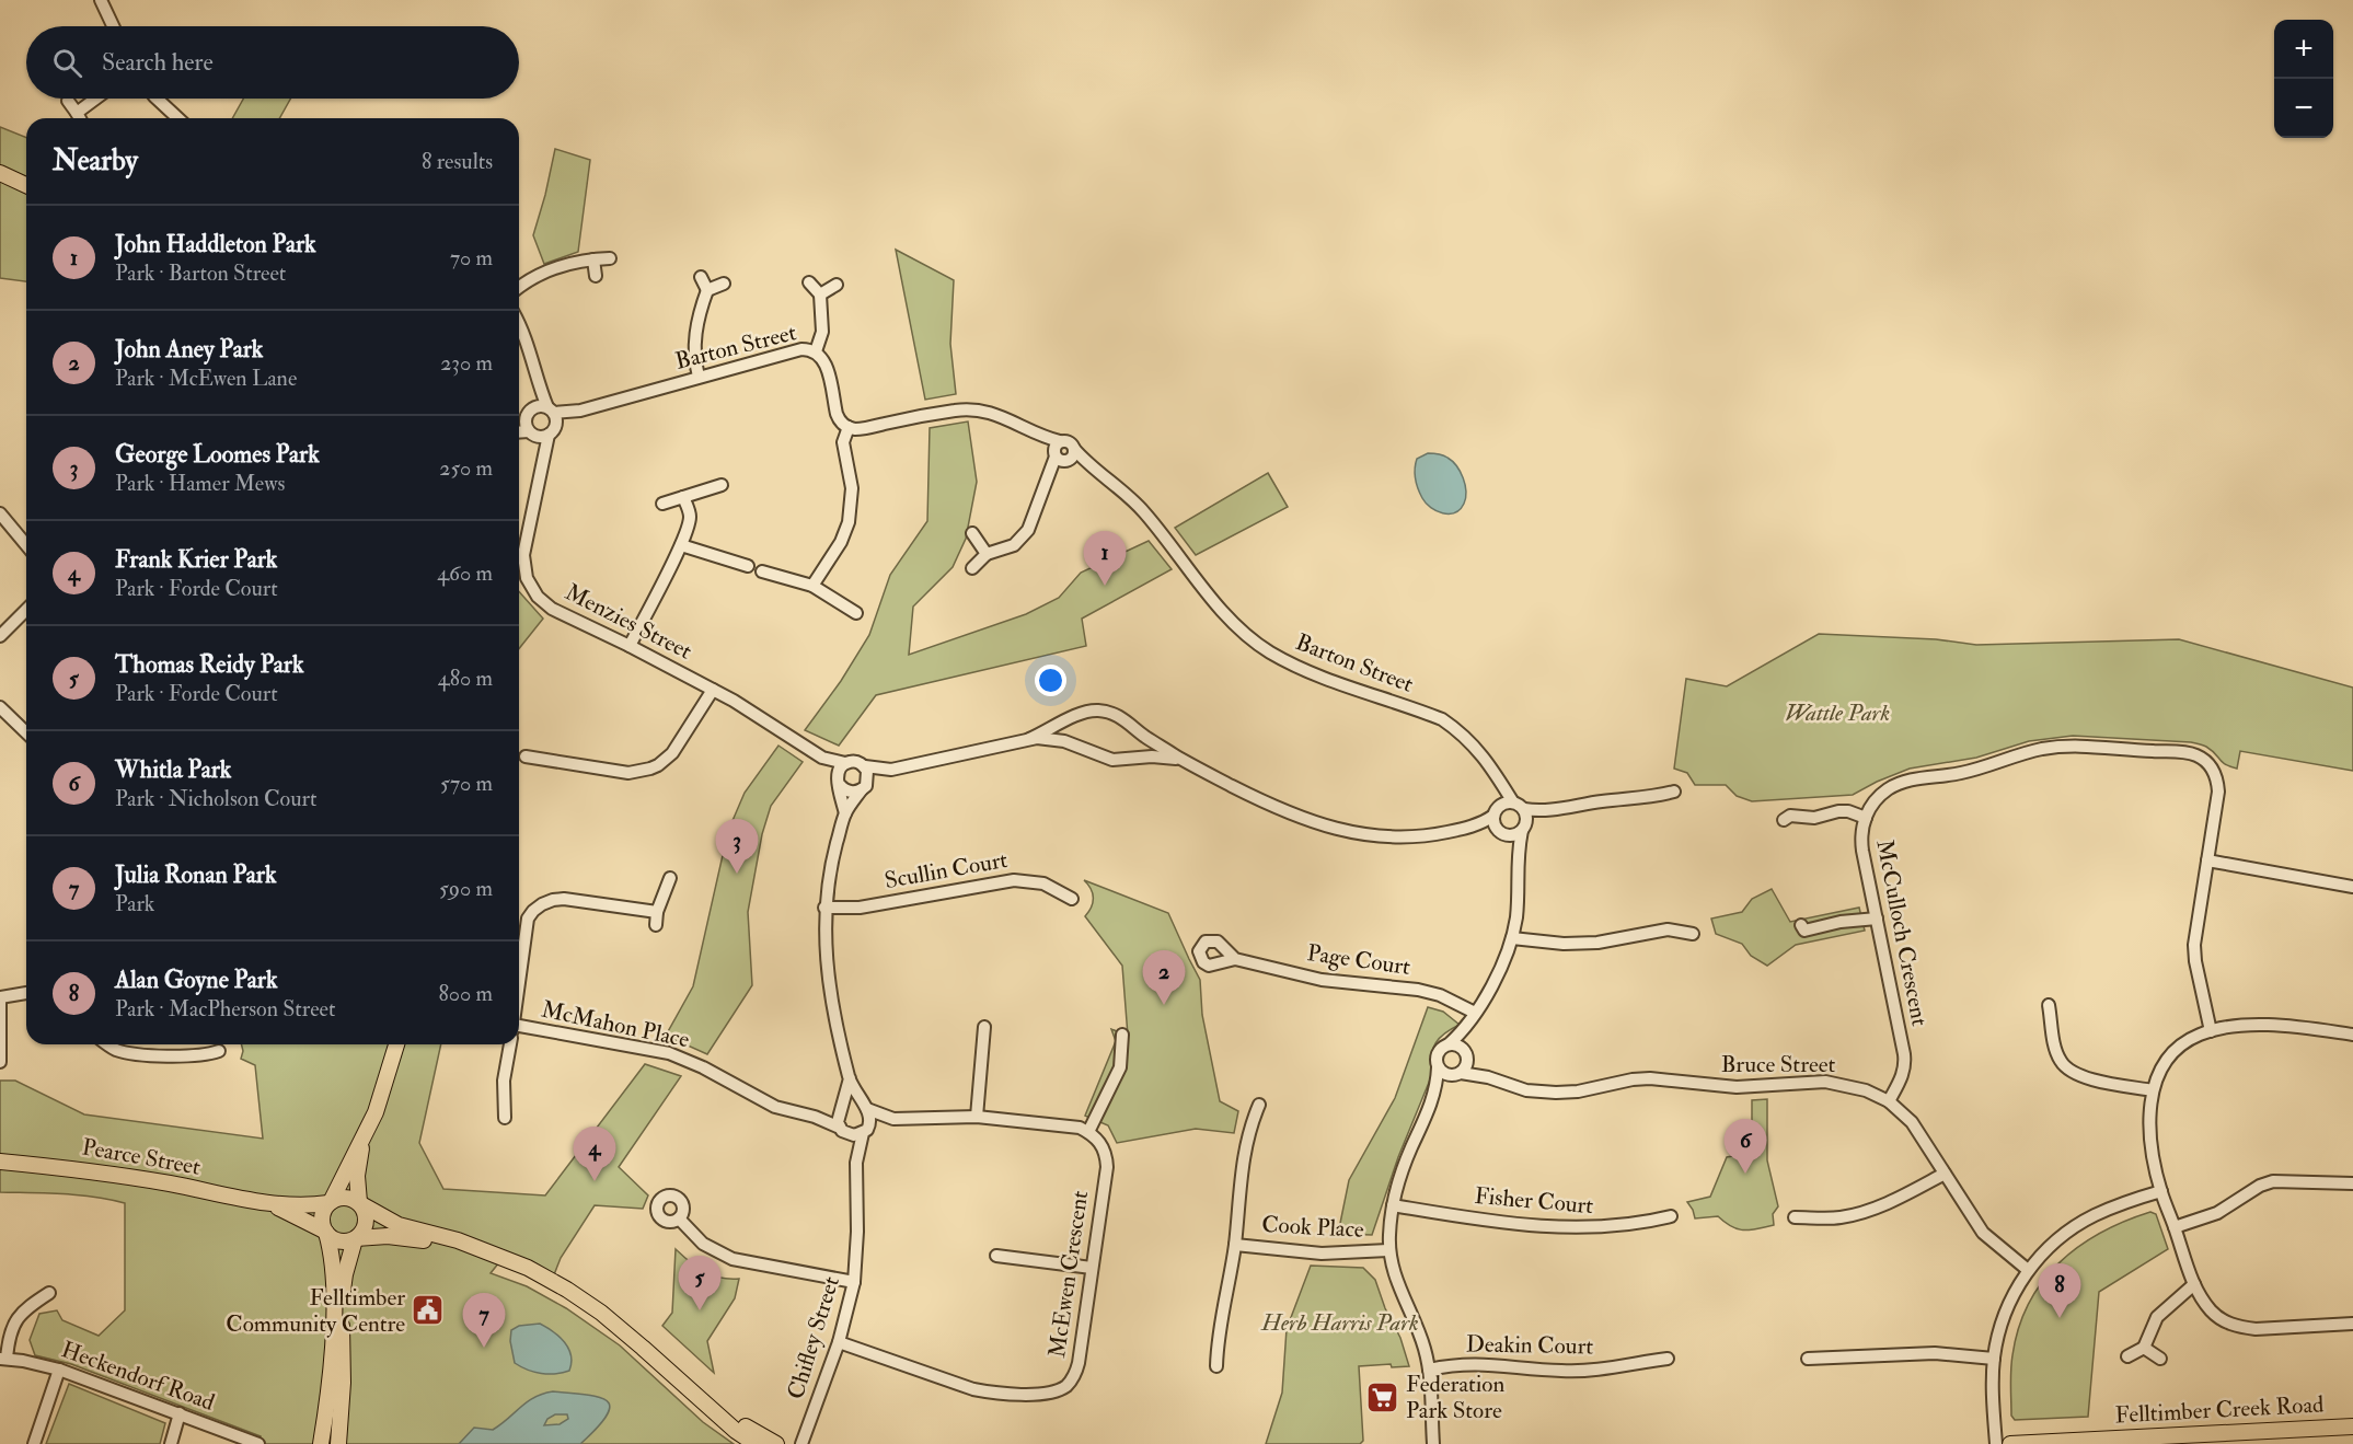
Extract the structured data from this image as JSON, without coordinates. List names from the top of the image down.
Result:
{
  "streets": {
    "main road": ["Pearce Street", "Felltimber Creek Road"],
    "street": [
      "Barton Street",
      "Menzies Street",
      "Scullin Court",
      "McCulloch Crescent",
      "Page Court",
      "McMahon Place",
      "Bruce Street",
      "Fisher Court",
      "Cook Place",
      "McEwen Crescent",
      "Chifley Street",
      "Deakin Court",
      "Heckendorf Road"
    ]
  },
  "crossings": [
    ["Barton Street", "Menzies Street"],
    ["McCulloch Crescent", "Bruce Street"],
    ["McMahon Place", "Chifley Street"],
    ["McEwen Crescent", "Chifley Street"]
  ],
  "parks": ["Wattle Park", "Herb Harris Park"],
  "places": {
    "public building": ["Felltimber Community Centre"],
    "supermarket": ["Federation Park Store"]
  },
  "page": {
    "map_buttons": ["+", "−"],
    "search": "Search here",
    "heading": ["Nearby", "8 results"],
    "list": [
      {
        "mark": "1",
        "name": "John Haddleton Park",
        "note": "Park · Barton Street",
        "value": "70 m"
      },
      {
        "mark": "2",
        "name": "John Aney Park",
        "note": "Park · McEwen Lane",
        "value": "230 m"
      },
      {
        "mark": "3",
        "name": "George Loomes Park",
        "note": "Park · Hamer Mews",
        "value": "250 m"
      },
      {
        "mark": "4",
        "name": "Frank Krier Park",
        "note": "Park · Forde Court",
        "value": "460 m"
      },
      {
        "mark": "5",
        "name": "Thomas Reidy Park",
        "note": "Park · Forde Court",
        "value": "480 m"
      },
      {
        "mark": "6",
        "name": "Whitla Park",
        "note": "Park · Nicholson Court",
        "value": "570 m"
      },
      {
        "mark": "7",
        "name": "Julia Ronan Park",
        "note": "Park",
        "value": "590 m"
      },
      {
        "mark": "8",
        "name": "Alan Goyne Park",
        "note": "Park · MacPherson Street",
        "value": "800 m"
      }
    ],
    "pins": [
      "1",
      "3",
      "2",
      "6",
      "4",
      "5",
      "8",
      "7"
    ]
  }
}
